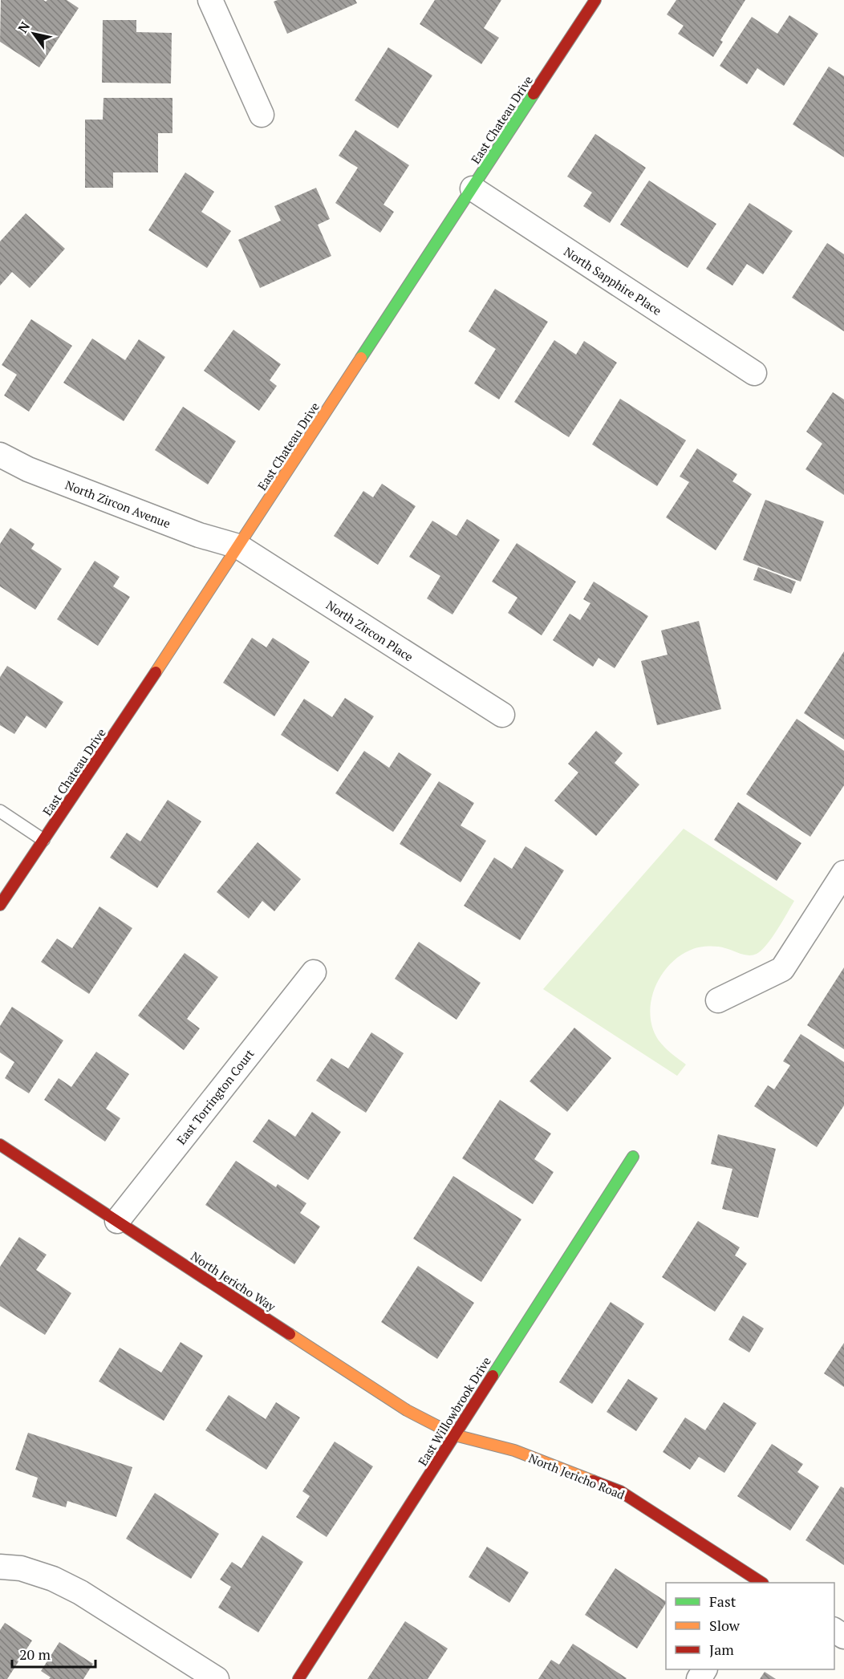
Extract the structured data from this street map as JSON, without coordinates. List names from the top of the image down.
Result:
{
  "streets": {
    "street": [
      "East Chateau Drive",
      "North Sapphire Place",
      "North Zircon Avenue",
      "North Zircon Place",
      "East Torrington Court",
      "North Jericho Way",
      "East Willowbrook Drive",
      "North Jericho Road"
    ]
  },
  "crossings": [
    ["East Chateau Drive", "North Sapphire Place"],
    ["East Chateau Drive", "North Zircon Avenue"],
    ["East Chateau Drive", "North Zircon Place"],
    ["North Zircon Avenue", "North Zircon Place"],
    ["East Torrington Court", "North Jericho Way"],
    ["North Jericho Way", "East Willowbrook Drive"],
    ["North Jericho Way", "North Jericho Road"],
    ["East Willowbrook Drive", "North Jericho Road"]
  ],
  "legend": ["Fast", "Slow", "Jam"],
  "scale_bar": "20 m",
  "north": "top left"
}
